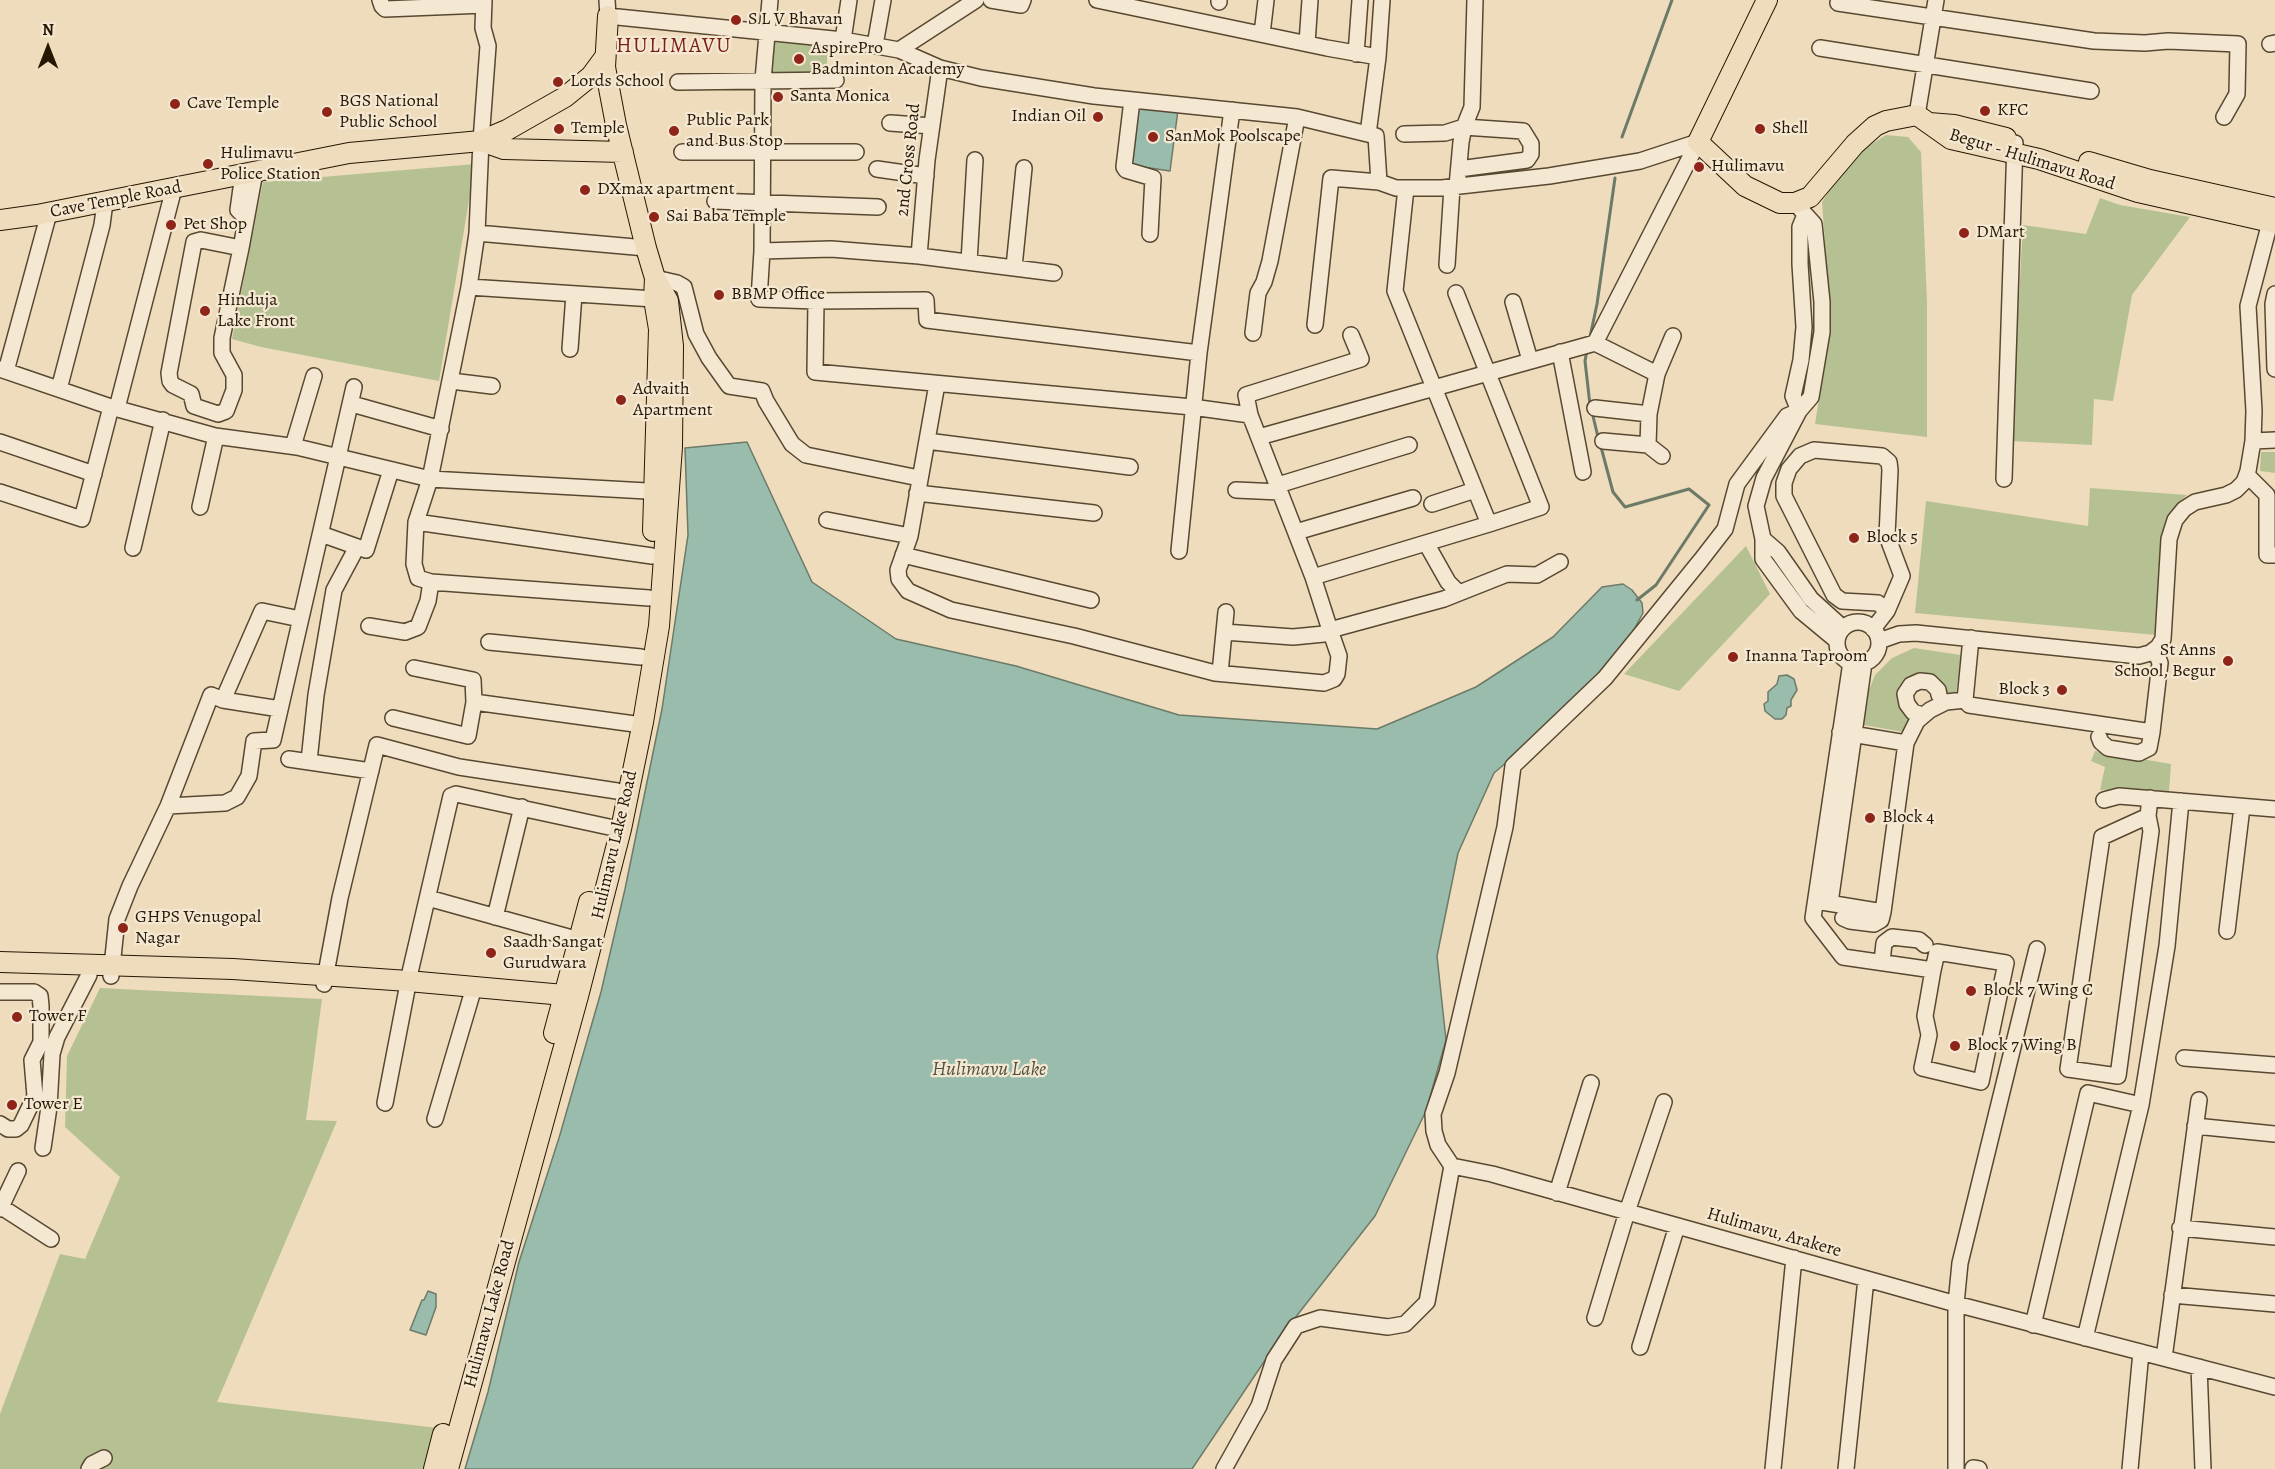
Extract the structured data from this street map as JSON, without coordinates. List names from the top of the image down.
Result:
{
  "streets": {
    "main road": ["Begur - Hulimavu Road", "Cave Temple Road", "Hulimavu Lake Road"],
    "street": ["2nd Cross Road", "Hulimavu, Arakere"]
  },
  "crossings": [
    ["Cave Temple Road", "Hulimavu Lake Road"]
  ],
  "districts": ["HULIMAVU"],
  "water": ["Hulimavu Lake"],
  "places": [
    "S L V Bhavan",
    "AspirePro Badminton Academy",
    "Lords School",
    "Santa Monica",
    "Cave Temple",
    "KFC",
    "BGS National Public School",
    "Indian Oil",
    "Temple",
    "Shell",
    "Public Park and Bus Stop",
    "SanMok Poolscape",
    "Hulimavu Police Station",
    "Hulimavu",
    "DXmax apartment",
    "Sai Baba Temple",
    "Pet Shop",
    "DMart",
    "BBMP Office",
    "Hinduja Lake Front",
    "Advaith Apartment",
    "Block 5",
    "Inanna Taproom",
    "St Anns School, Begur",
    "Block 3",
    "Block 4",
    "GHPS Venugopal Nagar",
    "Saadh Sangat Gurudwara",
    "Block 7 Wing C",
    "Tower F",
    "Block 7 Wing B",
    "Tower E"
  ],
  "north": "top"
}
